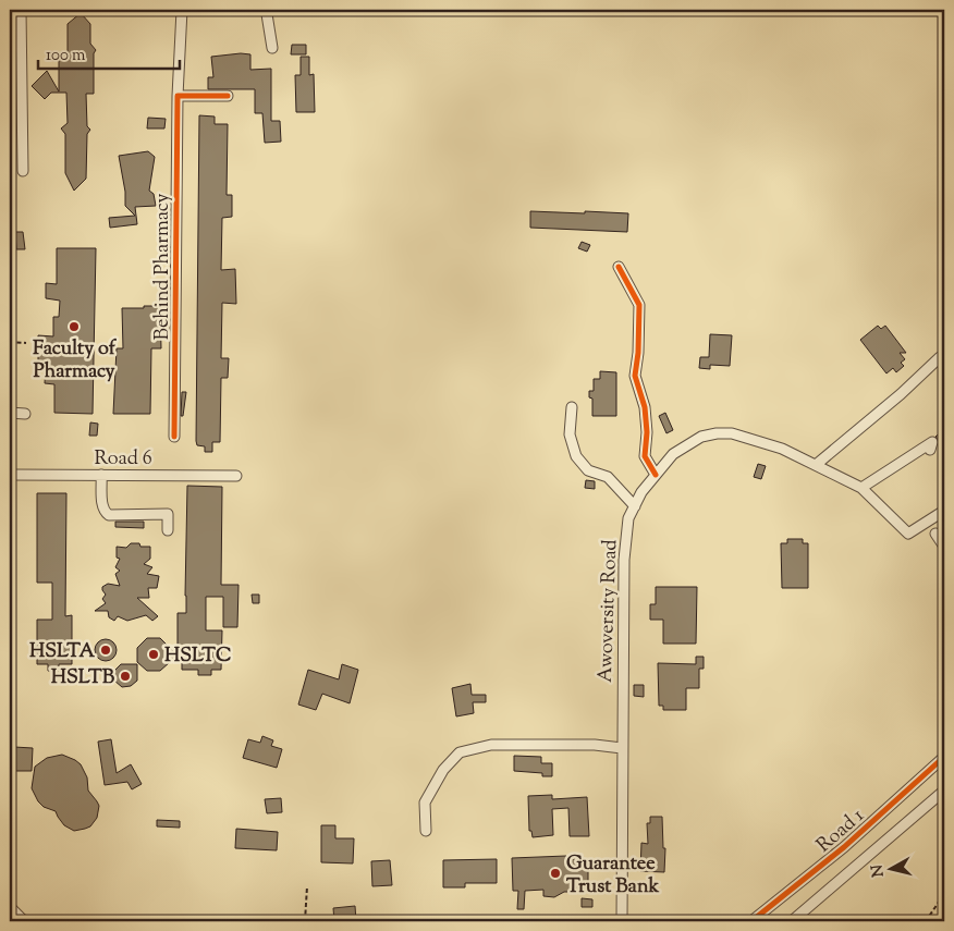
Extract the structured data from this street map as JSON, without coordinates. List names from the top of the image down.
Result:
{
  "streets": {
    "street": [
      "Behind Pharmacy",
      "Road 6",
      "Awoversity Road",
      "Road 1"
    ]
  },
  "places": [
    "Faculty of Pharmacy",
    "HSLTA",
    "HSLTC",
    "HSLTB",
    "Guarantee Trust Bank"
  ],
  "scale_bar": "100 m",
  "north": "left"
}
